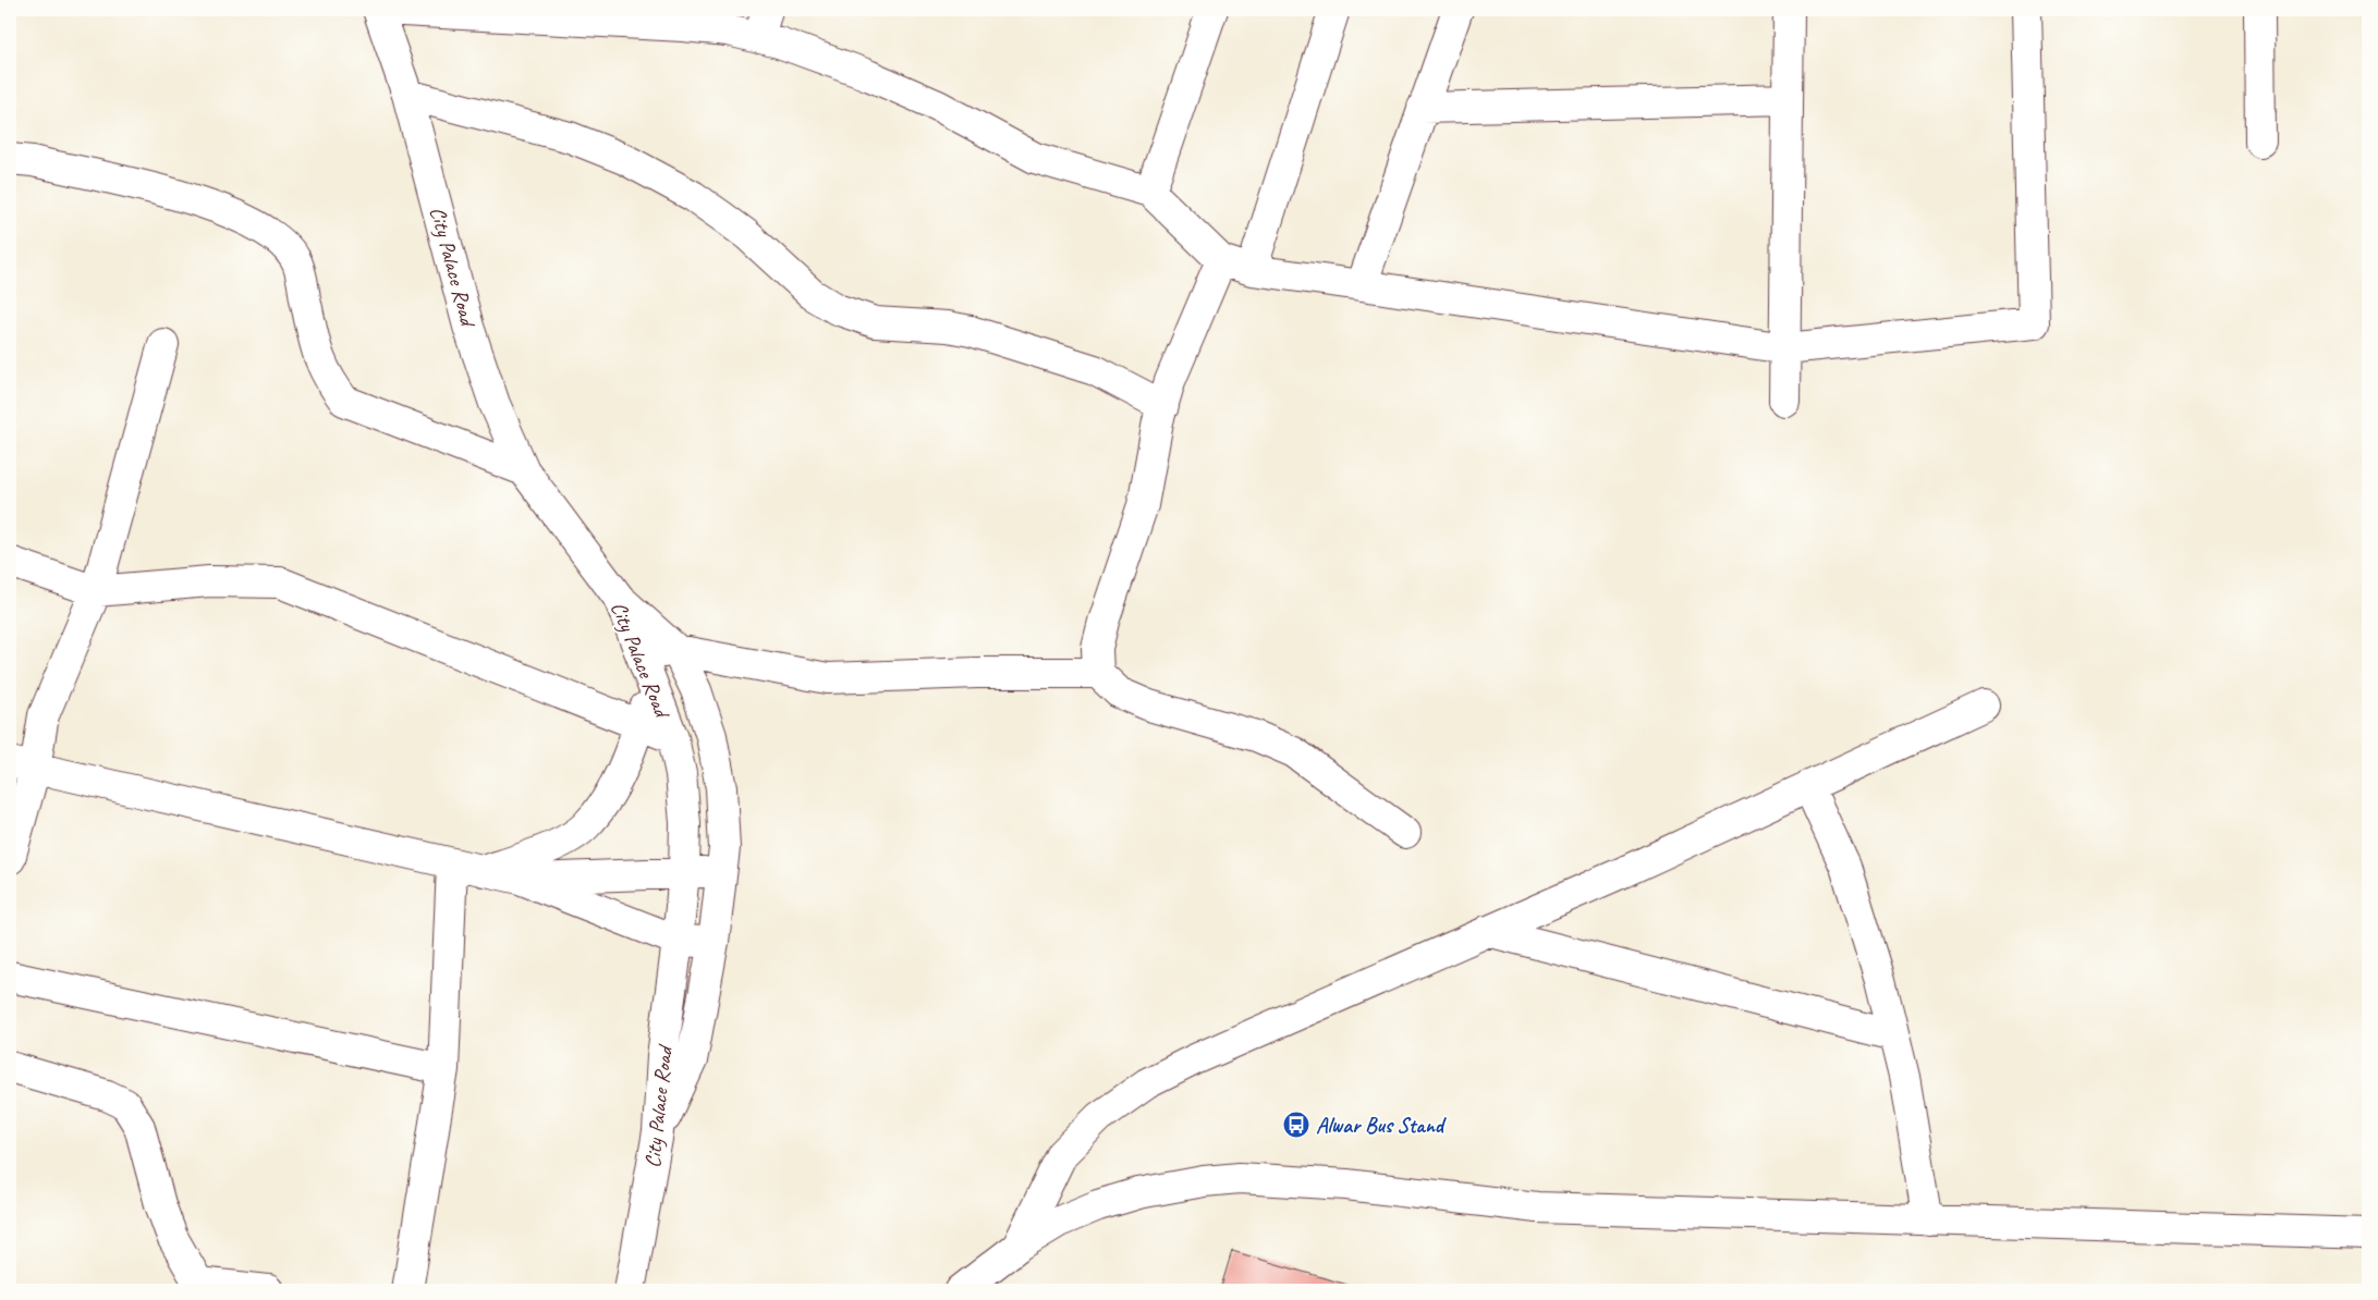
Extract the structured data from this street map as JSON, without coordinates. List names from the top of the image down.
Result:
{
  "streets": {
    "street": ["City Palace Road"]
  },
  "places": {
    "bus stop": ["Alwar Bus Stand"]
  }
}
